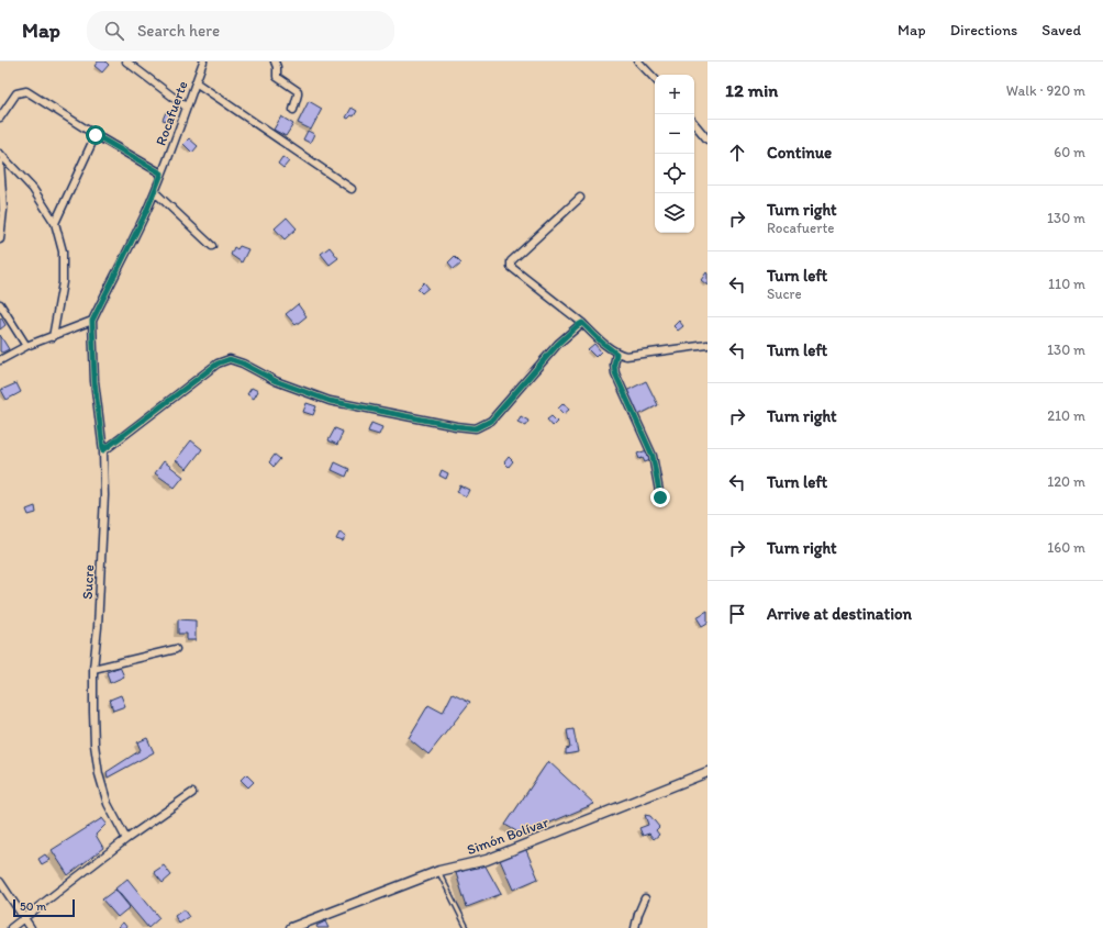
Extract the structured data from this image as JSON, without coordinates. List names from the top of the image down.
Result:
{
  "streets": {
    "street": ["Rocafuerte", "Sucre", "Simón Bolívar"]
  },
  "crossings": [
    ["Rocafuerte", "Sucre"]
  ],
  "scale_bar": "50 m",
  "page": {
    "header": "Map",
    "search": "Search here",
    "nav": ["Map", "Directions", "Saved"],
    "heading": ["12 min", "Walk · 920 m"],
    "map_buttons": ["+", "−"],
    "list": [
      ["Continue", "60 m"],
      ["Turn right", "Rocafuerte", "130 m"],
      ["Turn left", "Sucre", "110 m"],
      ["Turn left", "130 m"],
      ["Turn right", "210 m"],
      ["Turn left", "120 m"],
      ["Turn right", "160 m"],
      "Arrive at destination"
    ],
    "scale": "50 m"
  }
}
